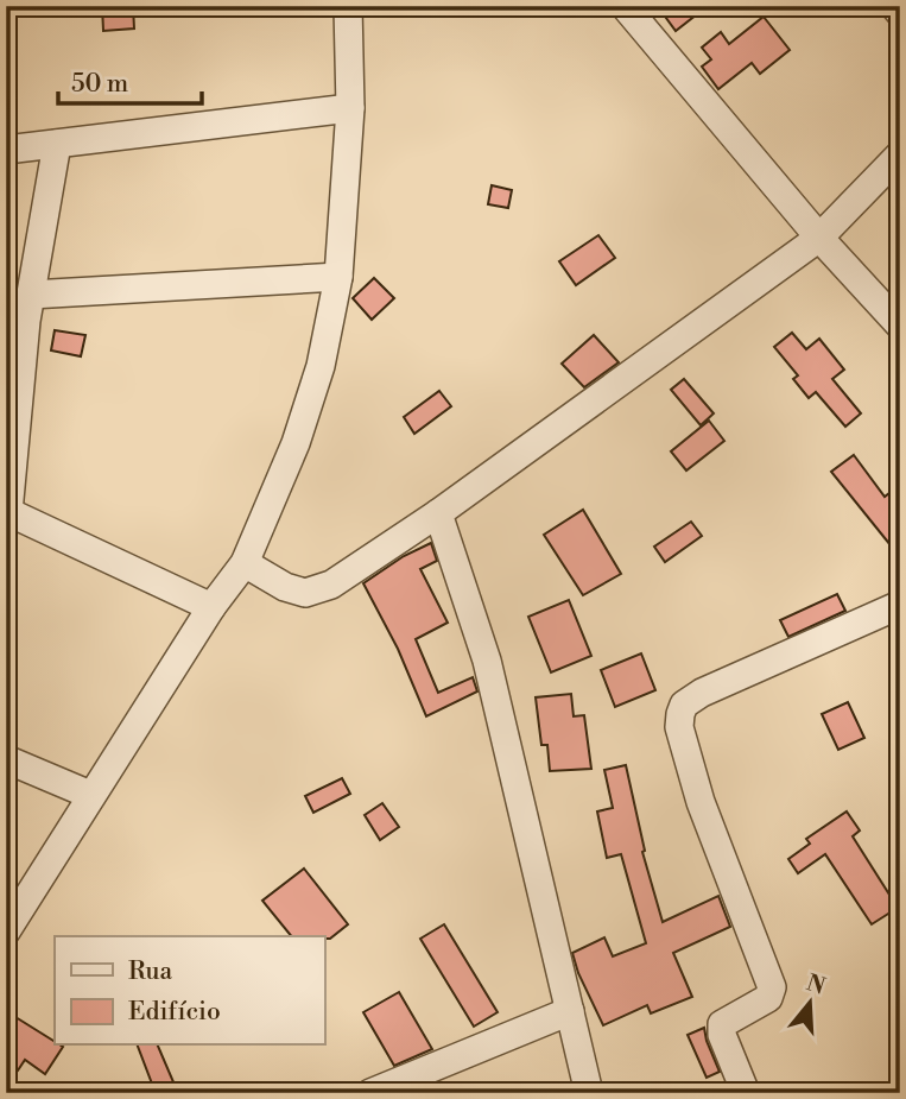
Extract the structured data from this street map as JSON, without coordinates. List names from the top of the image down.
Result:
{
  "legend": ["Rua", "Edifício"],
  "scale_bar": "50 m",
  "north": "top"
}
